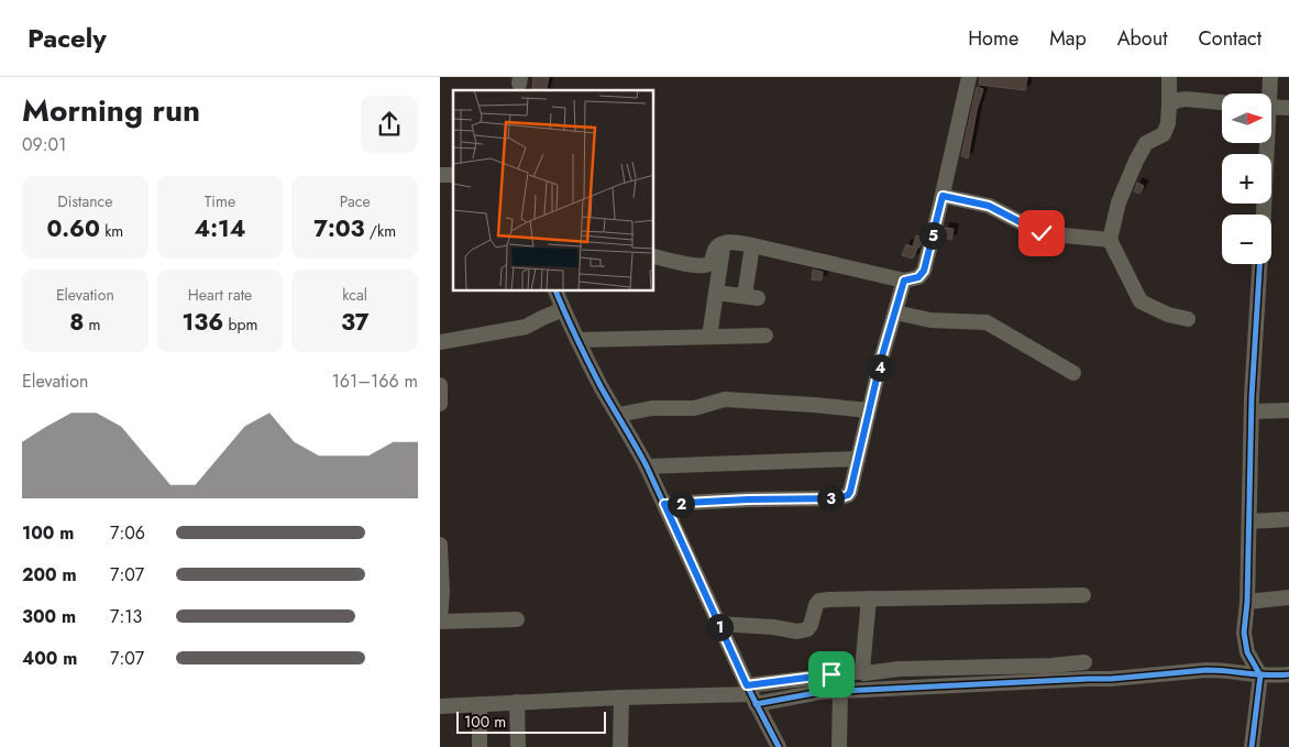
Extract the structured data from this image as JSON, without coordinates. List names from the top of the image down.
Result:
{
  "scale_bar": "100 m",
  "north": "right",
  "page": {
    "header": "Pacely",
    "nav": [
      "Home",
      "Map",
      "About",
      "Contact"
    ],
    "heading": ["Morning run", "09:01"],
    "map_buttons": ["+", "−"],
    "stats": [
      ["Distance", "0.60 km"],
      ["Time", "4:14"],
      ["Pace", "7:03 /km"],
      ["Elevation", "8 m"],
      ["Heart rate", "136 bpm"],
      ["kcal", "37"]
    ],
    "pins": [
      "5",
      "4",
      "3",
      "2",
      "1"
    ],
    "chart": ["Elevation", "161–166 m"],
    "list": [
      {
        "name": "100 m",
        "note": "7:06"
      },
      {
        "name": "200 m",
        "note": "7:07"
      },
      {
        "name": "300 m",
        "note": "7:13"
      },
      {
        "name": "400 m",
        "note": "7:07"
      }
    ],
    "scale": "100 m"
  }
}
